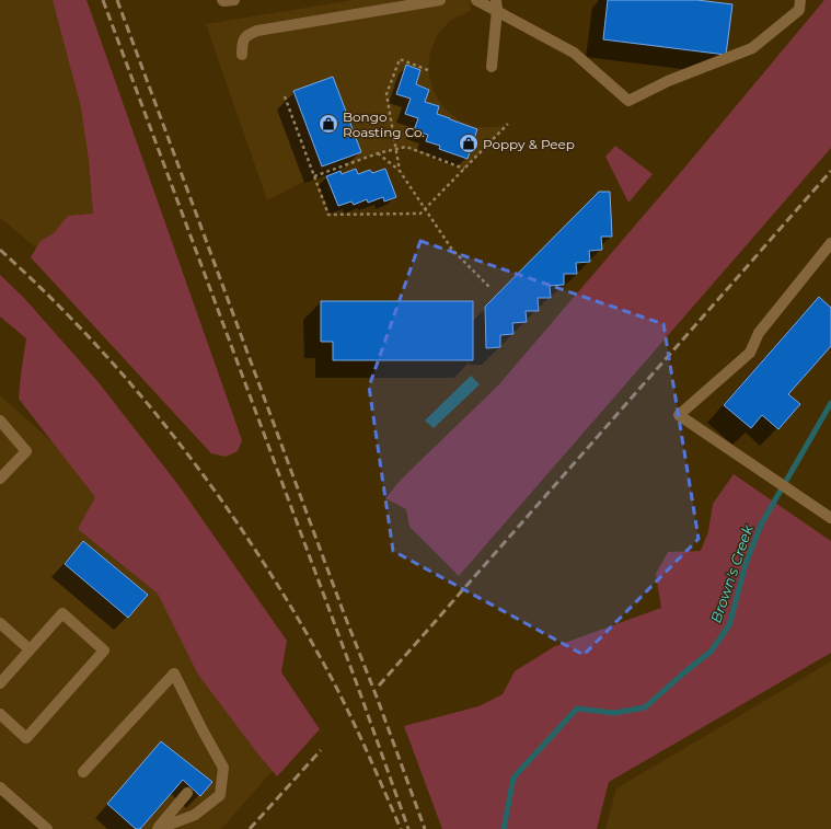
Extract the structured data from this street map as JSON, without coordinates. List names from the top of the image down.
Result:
{
  "water": ["Brown's Creek"],
  "places": {
    "shop": ["Bongo Roasting Co.", "Poppy & Peep"]
  }
}
